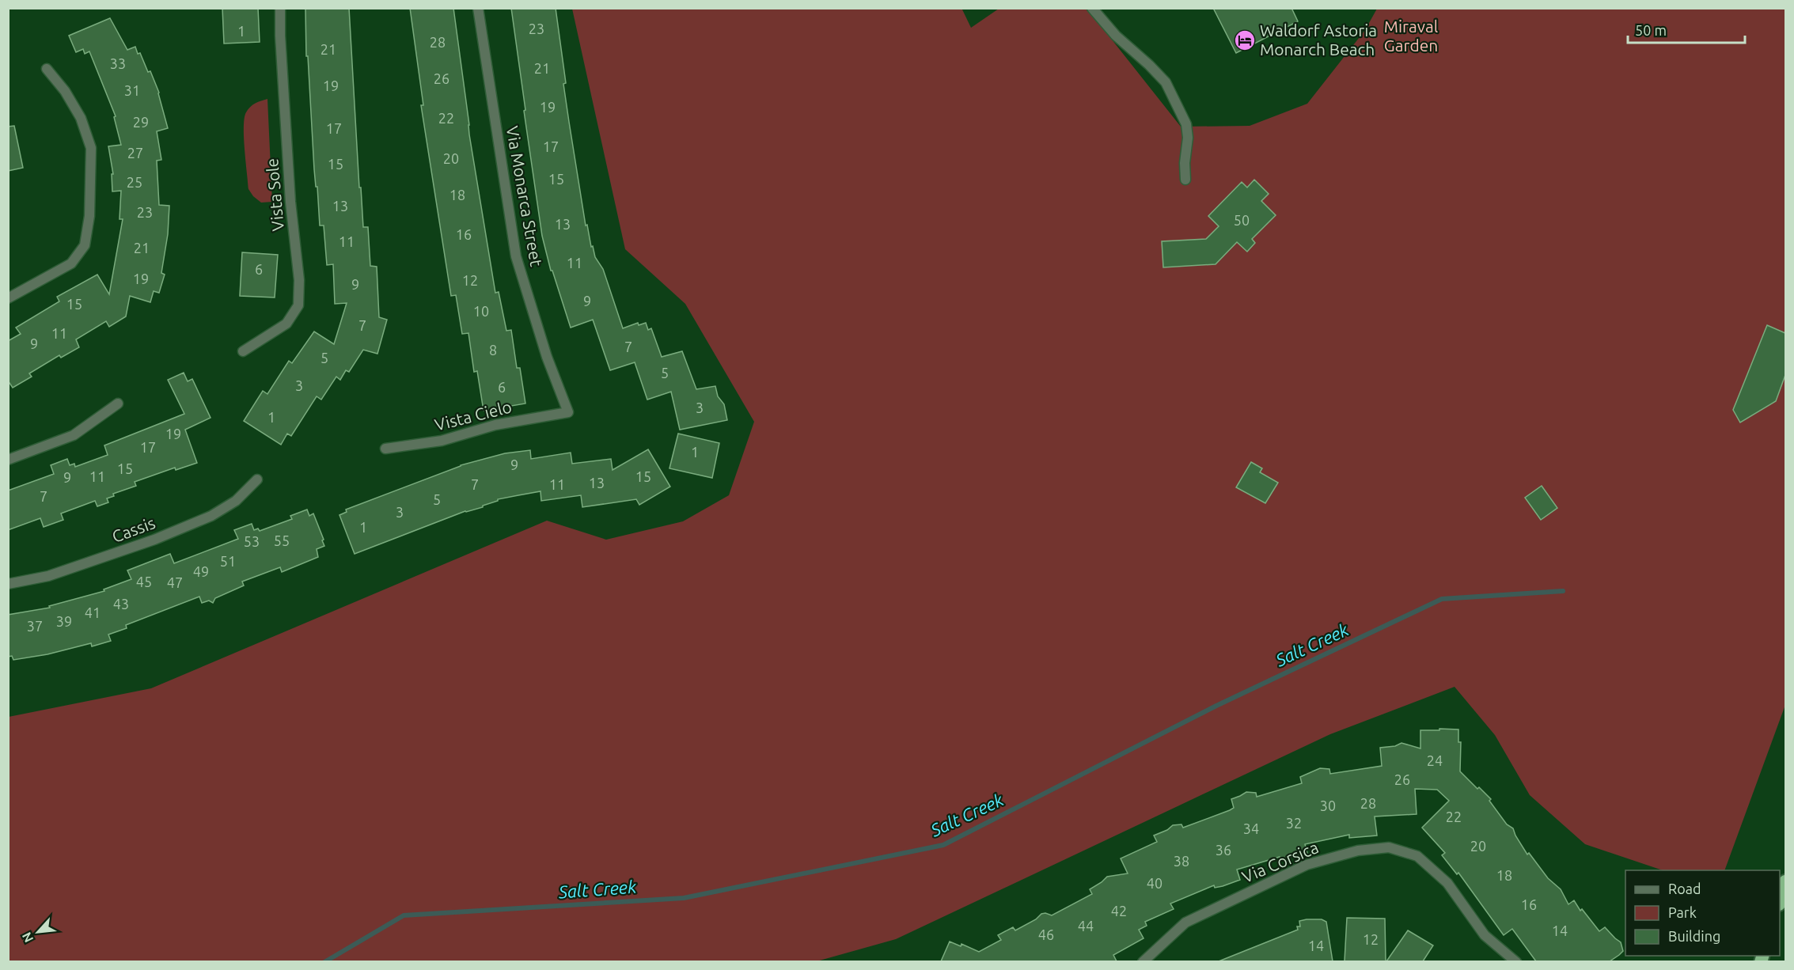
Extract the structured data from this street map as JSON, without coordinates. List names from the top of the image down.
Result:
{
  "streets": {
    "street": [
      "Vista Sole",
      "Via Monarca Street",
      "Vista Cielo",
      "Cassis",
      "Via Corsica"
    ]
  },
  "crossings": [
    ["Via Monarca Street", "Vista Cielo"]
  ],
  "water": ["Salt Creek"],
  "parks": ["Miraval Garden"],
  "places": {
    "hotel": ["Waldorf Astoria Monarch Beach"]
  },
  "house_numbers": [
    "23",
    "1",
    "28",
    "21",
    "33",
    "21",
    "26",
    "19",
    "31",
    "19",
    "22",
    "29",
    "17",
    "17",
    "27",
    "20",
    "15",
    "15",
    "25",
    "18",
    "13",
    "23",
    "50",
    "13",
    "16",
    "11",
    "21",
    "11",
    "6",
    "19",
    "12",
    "9",
    "9",
    "15",
    "10",
    "7",
    "11",
    "9",
    "7",
    "8",
    "5",
    "5",
    "3",
    "6",
    "3",
    "1",
    "19",
    "17",
    "1",
    "9",
    "15",
    "11",
    "15",
    "9",
    "13",
    "7",
    "11",
    "7",
    "5",
    "3",
    "1",
    "55",
    "53",
    "51",
    "49",
    "45",
    "47",
    "43",
    "41",
    "39",
    "37",
    "24",
    "26",
    "28",
    "30",
    "22",
    "32",
    "34",
    "20",
    "36",
    "38",
    "18",
    "40",
    "16",
    "42",
    "44",
    "14",
    "46",
    "12",
    "14"
  ],
  "legend": ["Road", "Park", "Building"],
  "scale_bar": "50 m",
  "north": "bottom left"
}
